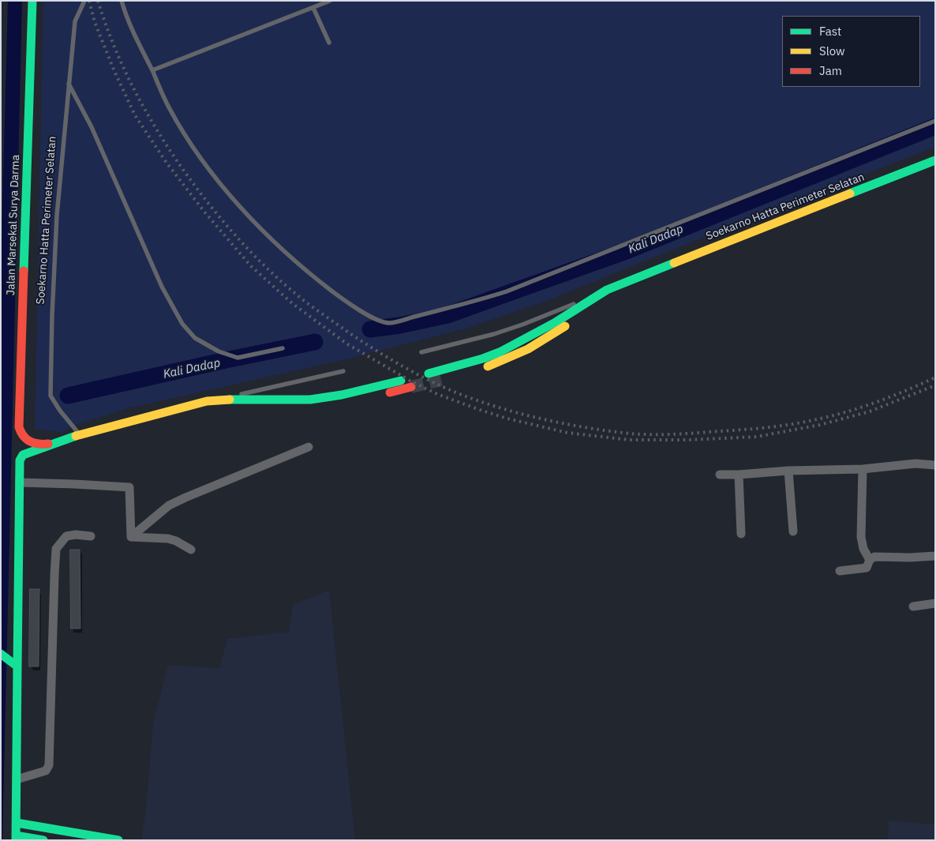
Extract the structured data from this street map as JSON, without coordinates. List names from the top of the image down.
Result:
{
  "streets": {
    "main road": ["Soekarno Hatta Perimeter Selatan", "Jalan Marsekal Surya Darma"]
  },
  "water": ["Kali Dadap"],
  "legend": ["Fast", "Slow", "Jam"]
}
